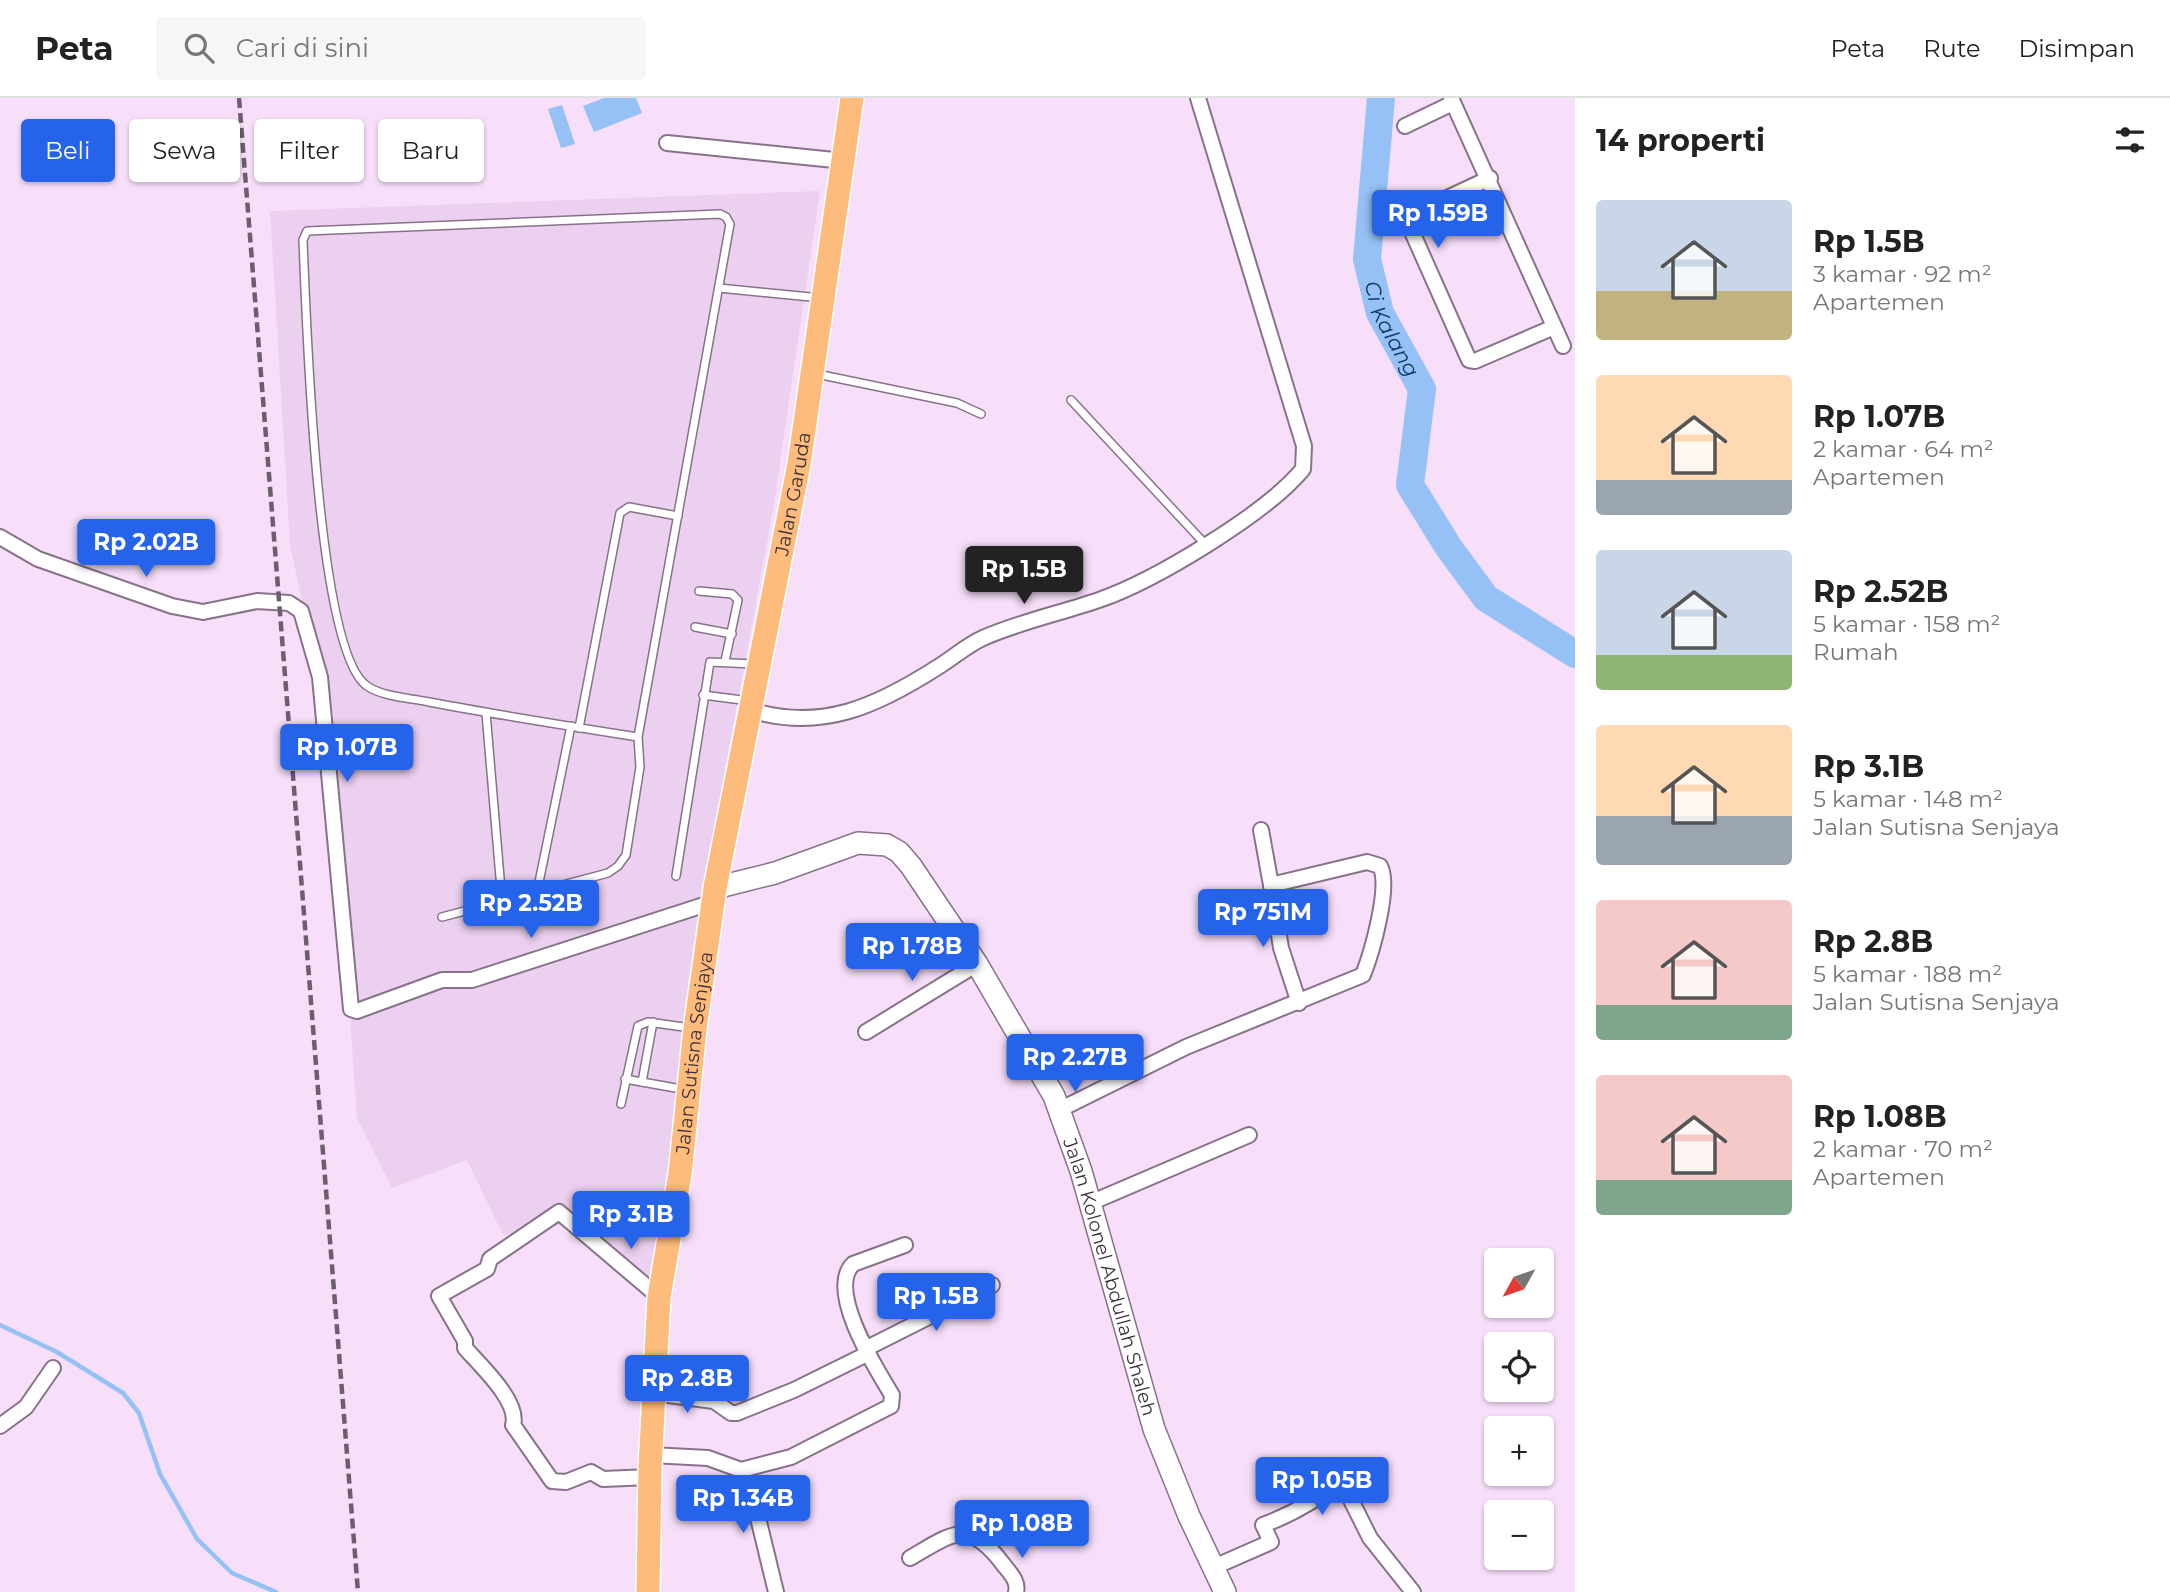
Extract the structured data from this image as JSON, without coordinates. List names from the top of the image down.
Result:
{
  "streets": {
    "main road": ["Jalan Garuda", "Jalan Sutisna Senjaya", "Jalan Kolonel Abdullah Shaleh"]
  },
  "crossings": [
    ["Jalan Garuda", "Jalan Sutisna Senjaya"],
    ["Jalan Garuda", "Jalan Kolonel Abdullah Shaleh"],
    ["Jalan Sutisna Senjaya", "Jalan Kolonel Abdullah Shaleh"]
  ],
  "water": ["Ci Kalang"],
  "north": "bottom left",
  "page": {
    "header": "Peta",
    "search": "Cari di sini",
    "nav": ["Peta", "Rute", "Disimpan"],
    "heading": "14 properti",
    "chip": [
      "Beli",
      "Sewa",
      "Filter",
      "Baru"
    ],
    "list": [
      {
        "name": "Rp 1.5B",
        "note": "3 kamar · 92 m² · Apartemen"
      },
      {
        "name": "Rp 1.07B",
        "note": "2 kamar · 64 m² · Apartemen"
      },
      {
        "name": "Rp 2.52B",
        "note": "5 kamar · 158 m² · Rumah"
      },
      {
        "name": "Rp 3.1B",
        "note": "5 kamar · 148 m² · Jalan Sutisna Senjaya"
      },
      {
        "name": "Rp 2.8B",
        "note": "5 kamar · 188 m² · Jalan Sutisna Senjaya"
      },
      {
        "name": "Rp 1.08B",
        "note": "2 kamar · 70 m² · Apartemen"
      }
    ],
    "price": [
      "Rp 1.59B",
      "Rp 2.02B",
      "Rp 1.5B",
      "Rp 1.07B",
      "Rp 2.52B",
      "Rp 751M",
      "Rp 1.78B",
      "Rp 2.27B",
      "Rp 3.1B",
      "Rp 1.5B",
      "Rp 2.8B",
      "Rp 1.05B",
      "Rp 1.34B",
      "Rp 1.08B"
    ],
    "map_buttons": ["+", "−"]
  }
}
